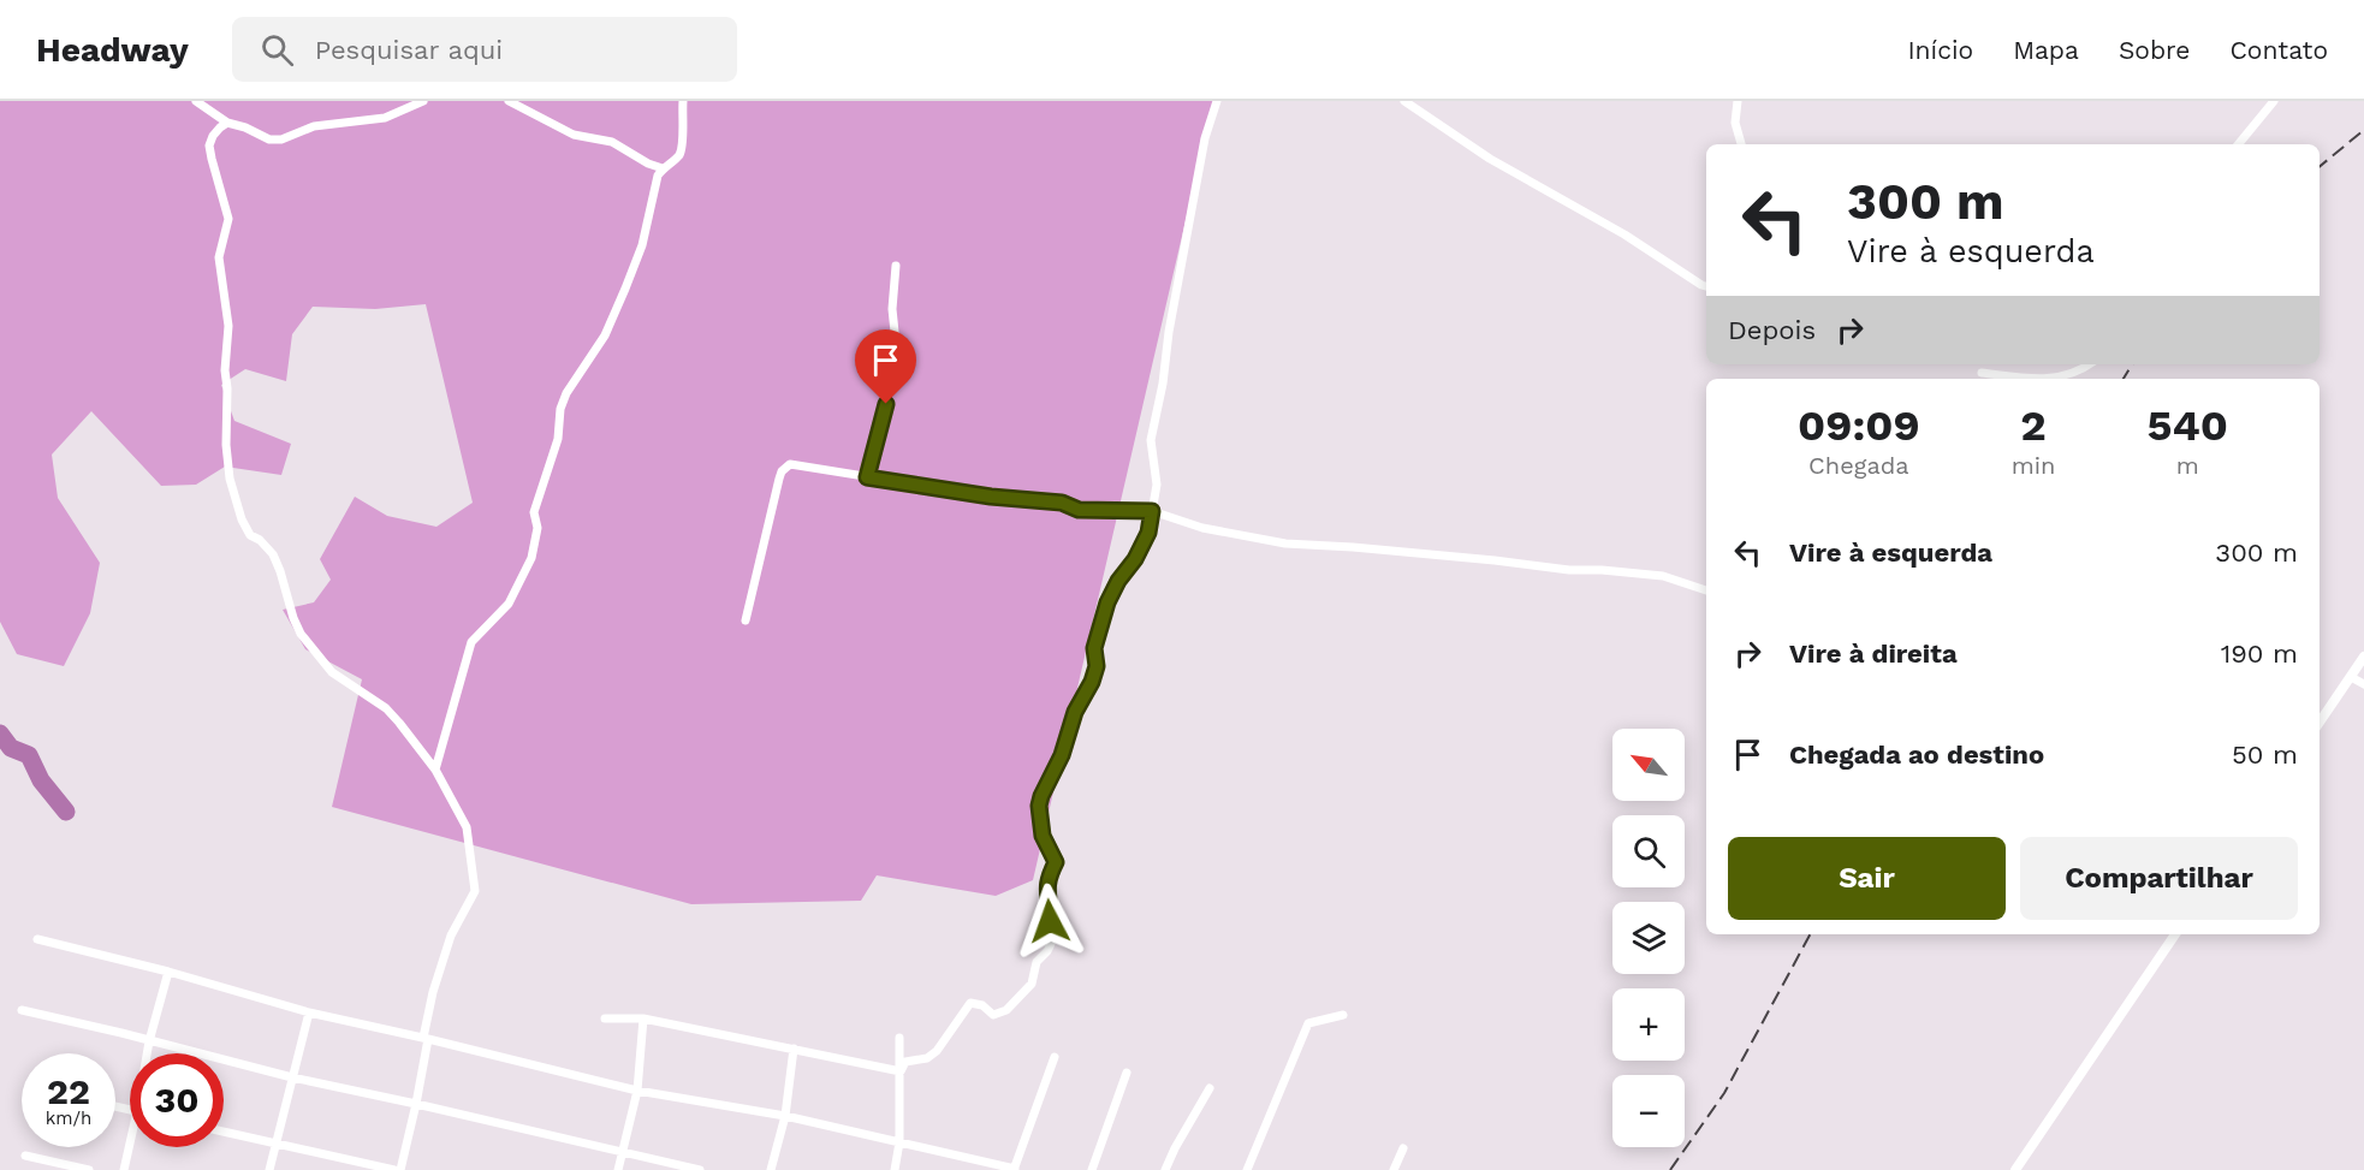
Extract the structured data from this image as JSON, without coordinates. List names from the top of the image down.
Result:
{
  "north": "top left",
  "page": {
    "header": "Headway",
    "search": "Pesquisar aqui",
    "nav": [
      "Início",
      "Mapa",
      "Sobre",
      "Contato"
    ],
    "turn": ["300 m", "Vire à esquerda"],
    "then": "Depois",
    "eta": [
      "09:09",
      "Chegada",
      "2",
      "min",
      "540",
      "m"
    ],
    "list": [
      {
        "name": "Vire à esquerda",
        "value": "300 m"
      },
      {
        "name": "Vire à direita",
        "value": "190 m"
      },
      {
        "name": "Chegada ao destino",
        "value": "50 m"
      }
    ],
    "map_buttons": ["+", "−"],
    "buttons": ["Sair", "Compartilhar"],
    "speed": "22 km/h",
    "limit": "30"
  }
}
